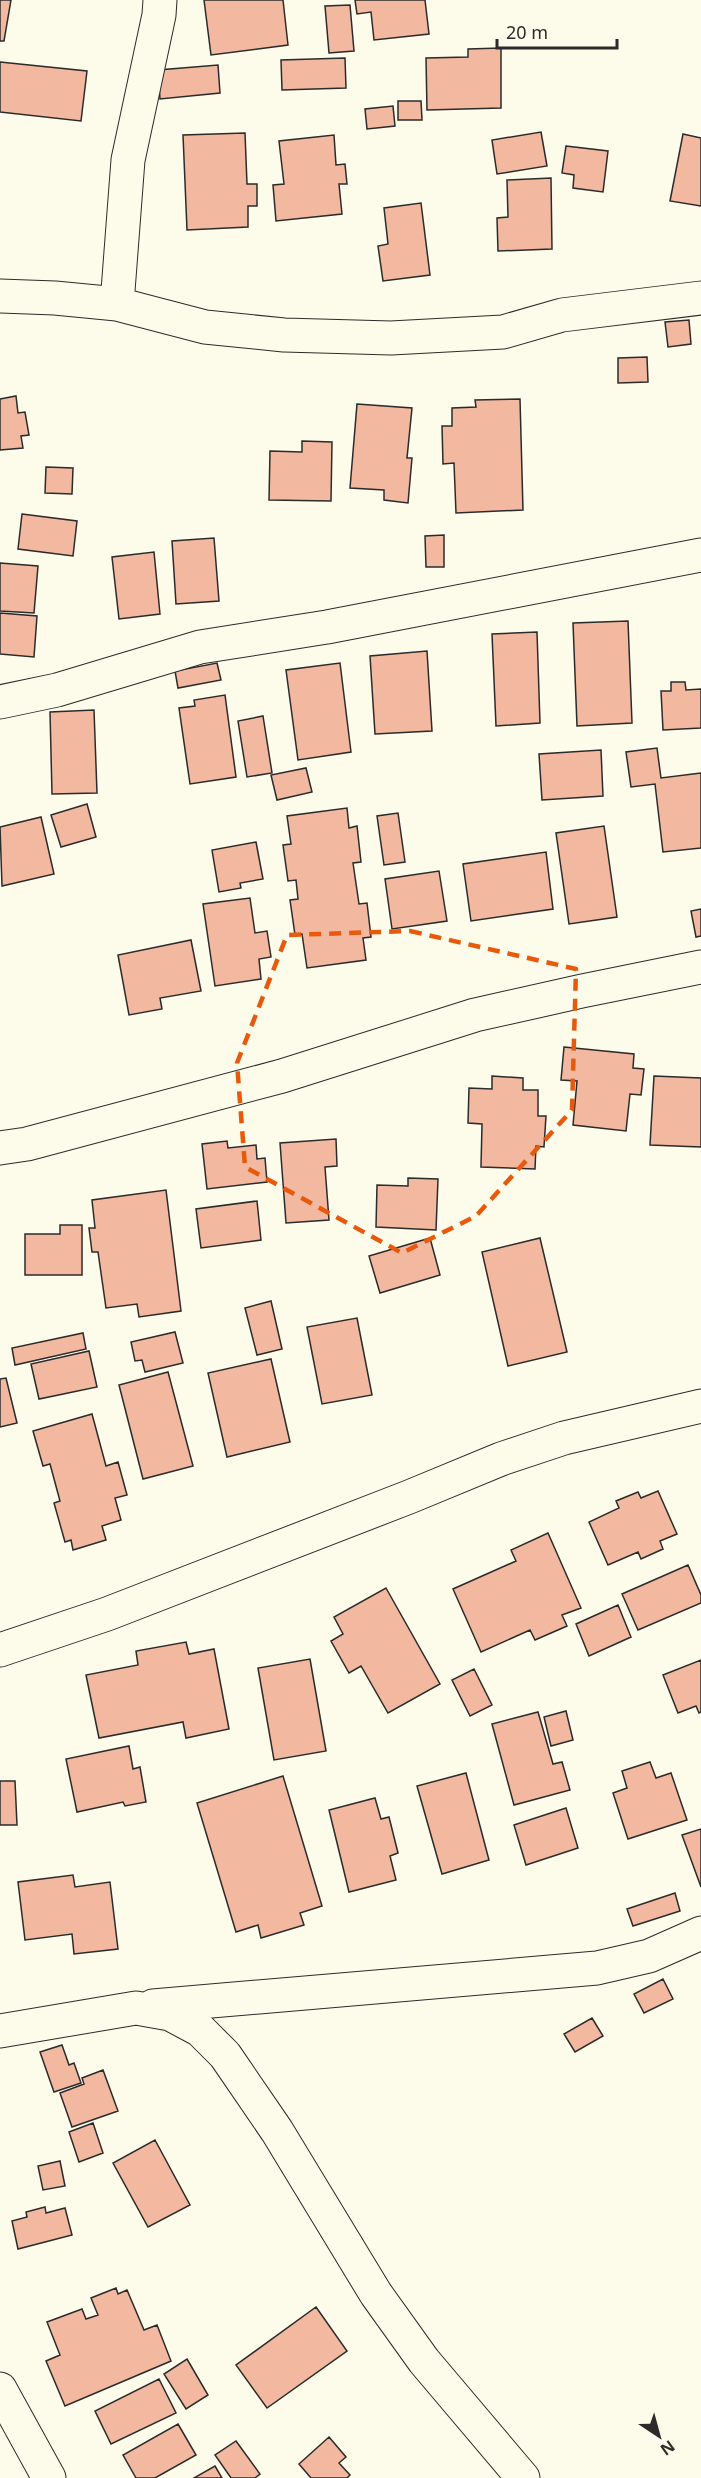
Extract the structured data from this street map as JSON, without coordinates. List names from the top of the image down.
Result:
{
  "scale_bar": "20 m",
  "north": "bottom right"
}
